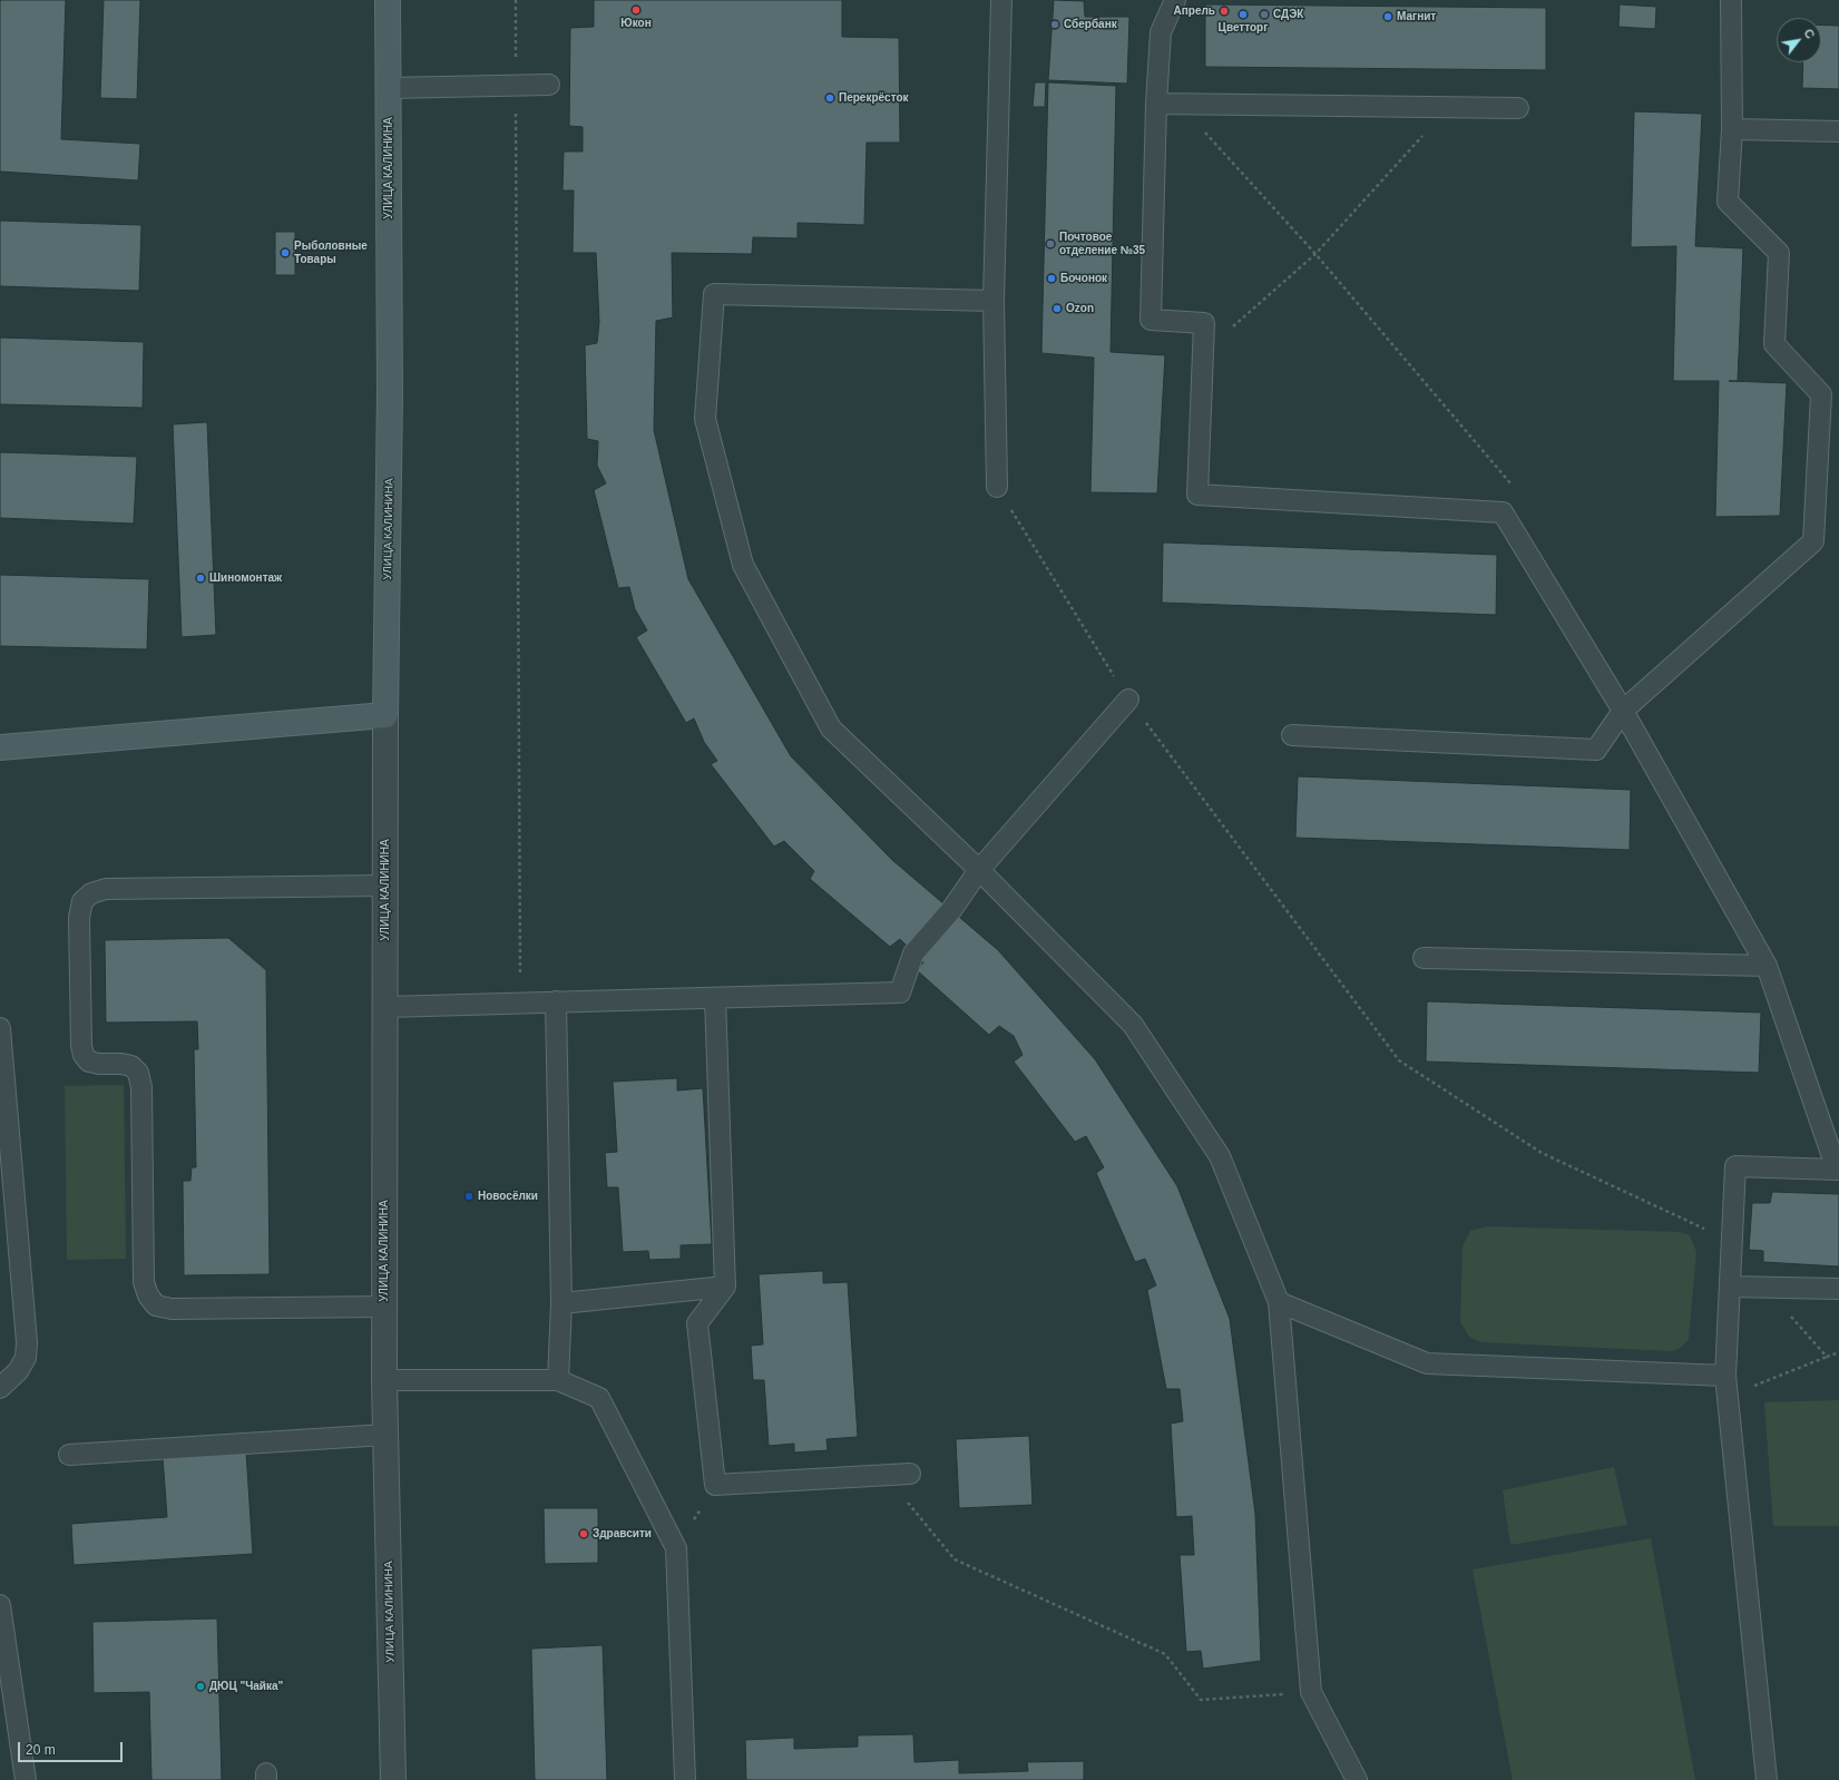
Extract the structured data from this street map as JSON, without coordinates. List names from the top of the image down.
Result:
{
  "streets": {
    "main road": ["УЛИЦА КАЛИНИНА"]
  },
  "places": [
    "Юкон",
    "Апрель",
    "Цветторг",
    "СДЭК",
    "Магнит",
    "Сбербанк",
    "Перекрёсток",
    "Почтовое отделение №35",
    "Рыболовные Товары",
    "Бочонок",
    "Ozon",
    "Шиномонтаж",
    "Новосёлки",
    "Здравсити",
    "ДЮЦ \"Чайка\""
  ],
  "scale_bar": "20 m",
  "north": "top right"
}
